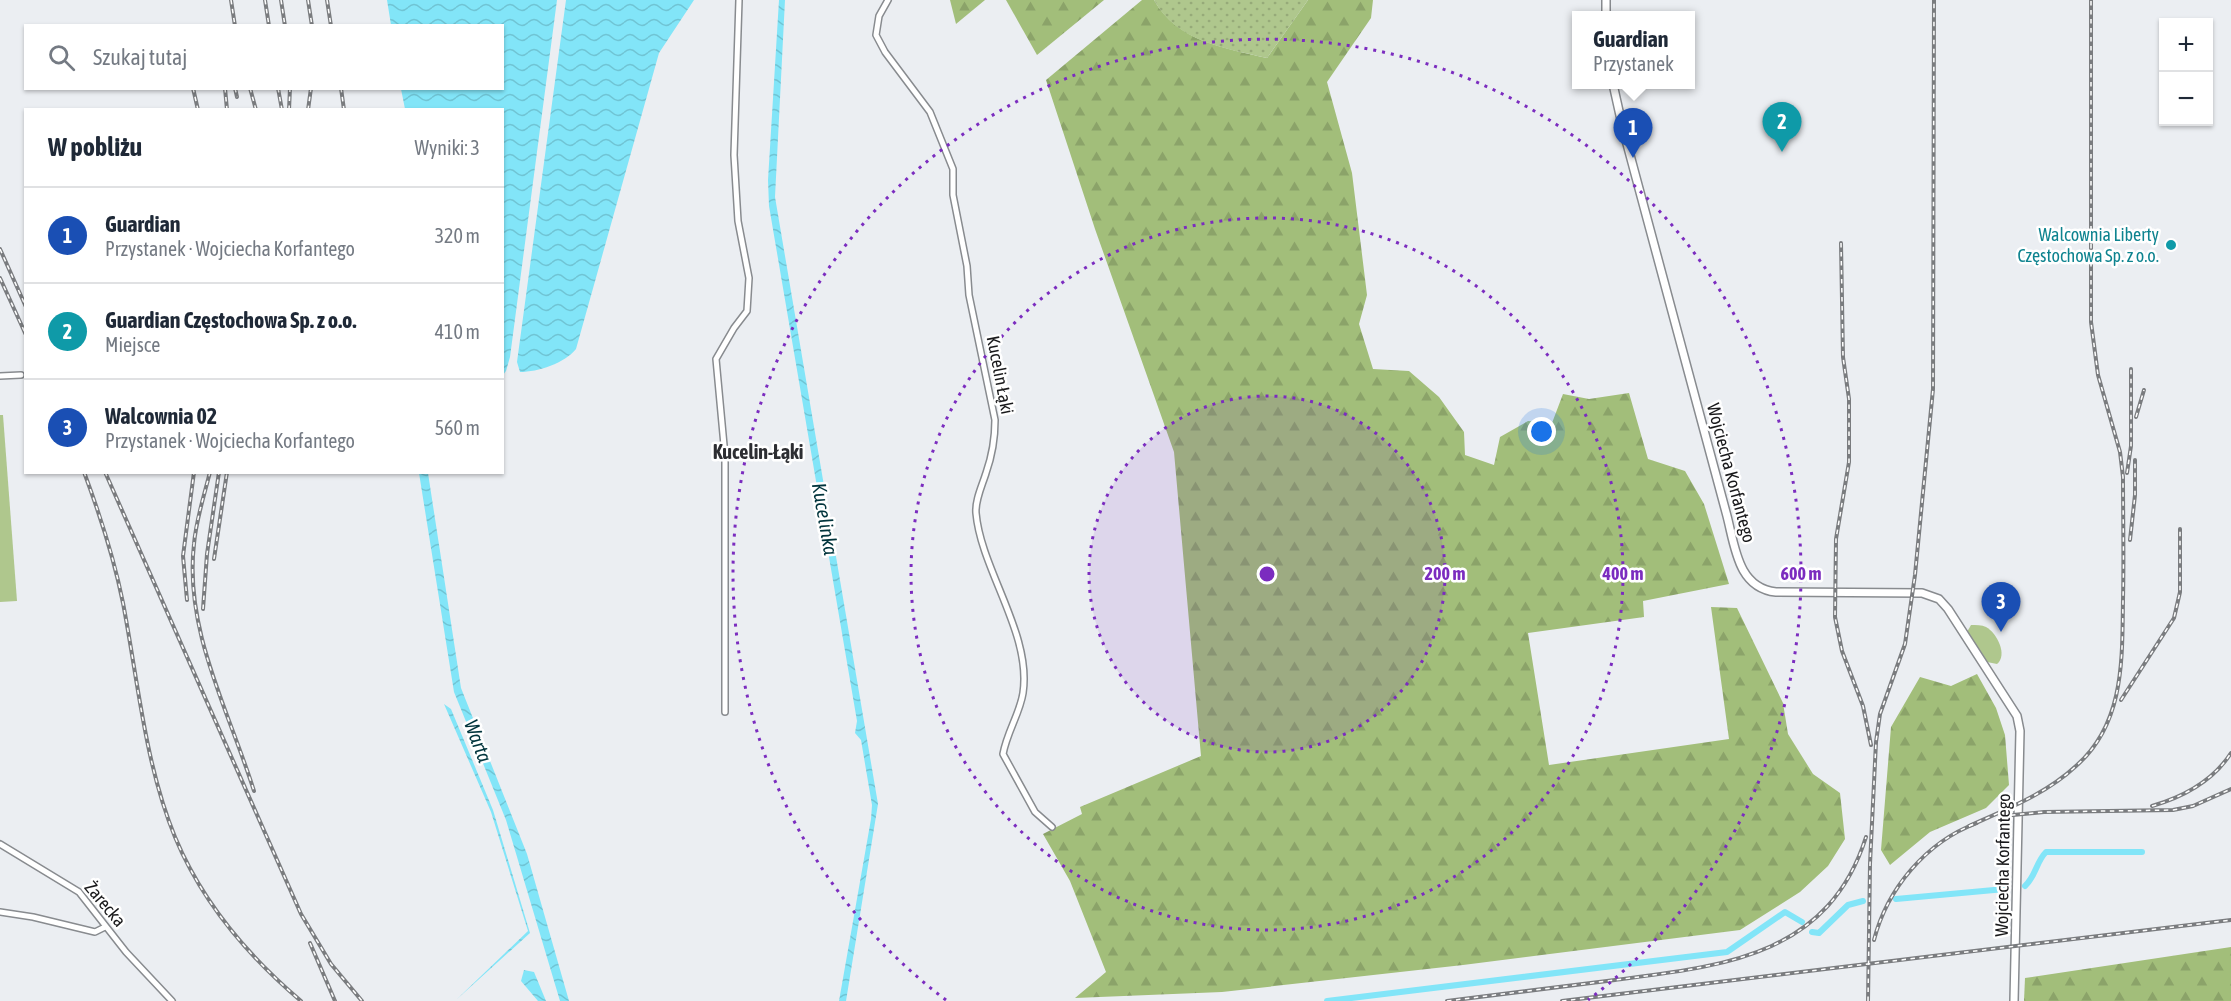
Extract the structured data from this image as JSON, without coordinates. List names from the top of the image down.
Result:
{
  "streets": {
    "street": ["Kucelin Łąki", "Wojciecha Korfantego", "Żarecka"]
  },
  "districts": ["Kucelin-Łąki"],
  "water": ["Kucelinka", "Warta"],
  "places": ["Walcownia Liberty Częstochowa Sp. z o.o."],
  "page": {
    "popup": ["Guardian", "Przystanek"],
    "map_buttons": ["+", "−"],
    "search": "Szukaj tutaj",
    "pins": ["2", "1", "3"],
    "heading": ["W pobliżu", "Wyniki: 3"],
    "list": [
      {
        "mark": "1",
        "name": "Guardian",
        "note": "Przystanek · Wojciecha Korfantego",
        "value": "320 m"
      },
      {
        "mark": "2",
        "name": "Guardian Częstochowa Sp. z o.o.",
        "note": "Miejsce",
        "value": "410 m"
      },
      {
        "mark": "3",
        "name": "Walcownia 02",
        "note": "Przystanek · Wojciecha Korfantego",
        "value": "560 m"
      }
    ]
  },
  "rings": ["200 m", "400 m", "600 m"]
}
